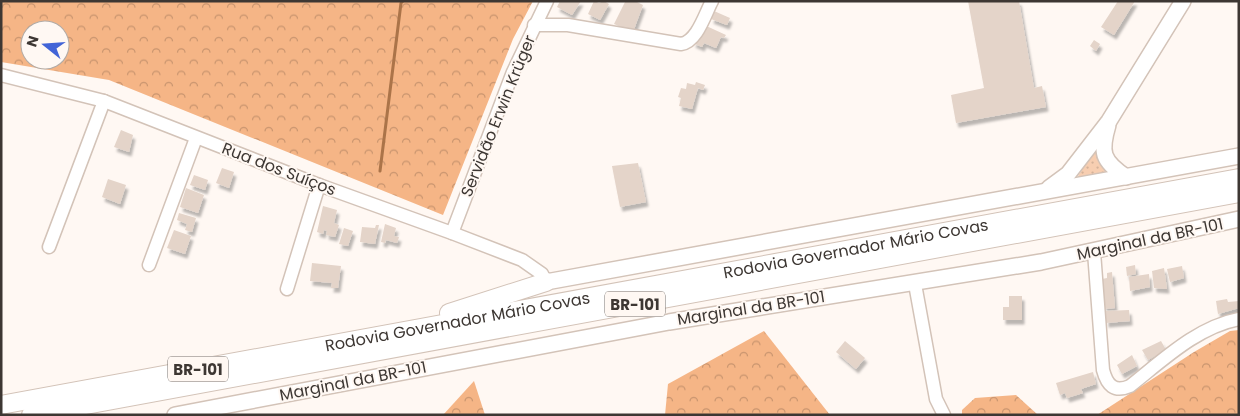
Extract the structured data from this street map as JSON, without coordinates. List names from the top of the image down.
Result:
{
  "streets": {
    "highway": ["Rodovia Governador Mário Covas", "BR-101"],
    "main road": ["Marginal da BR-101"],
    "street": ["Servidão Erwin Krüger", "Rua dos Suíços"]
  },
  "crossings": [
    ["Servidão Erwin Krüger", "Rua dos Suíços"]
  ],
  "north": "left"
}
